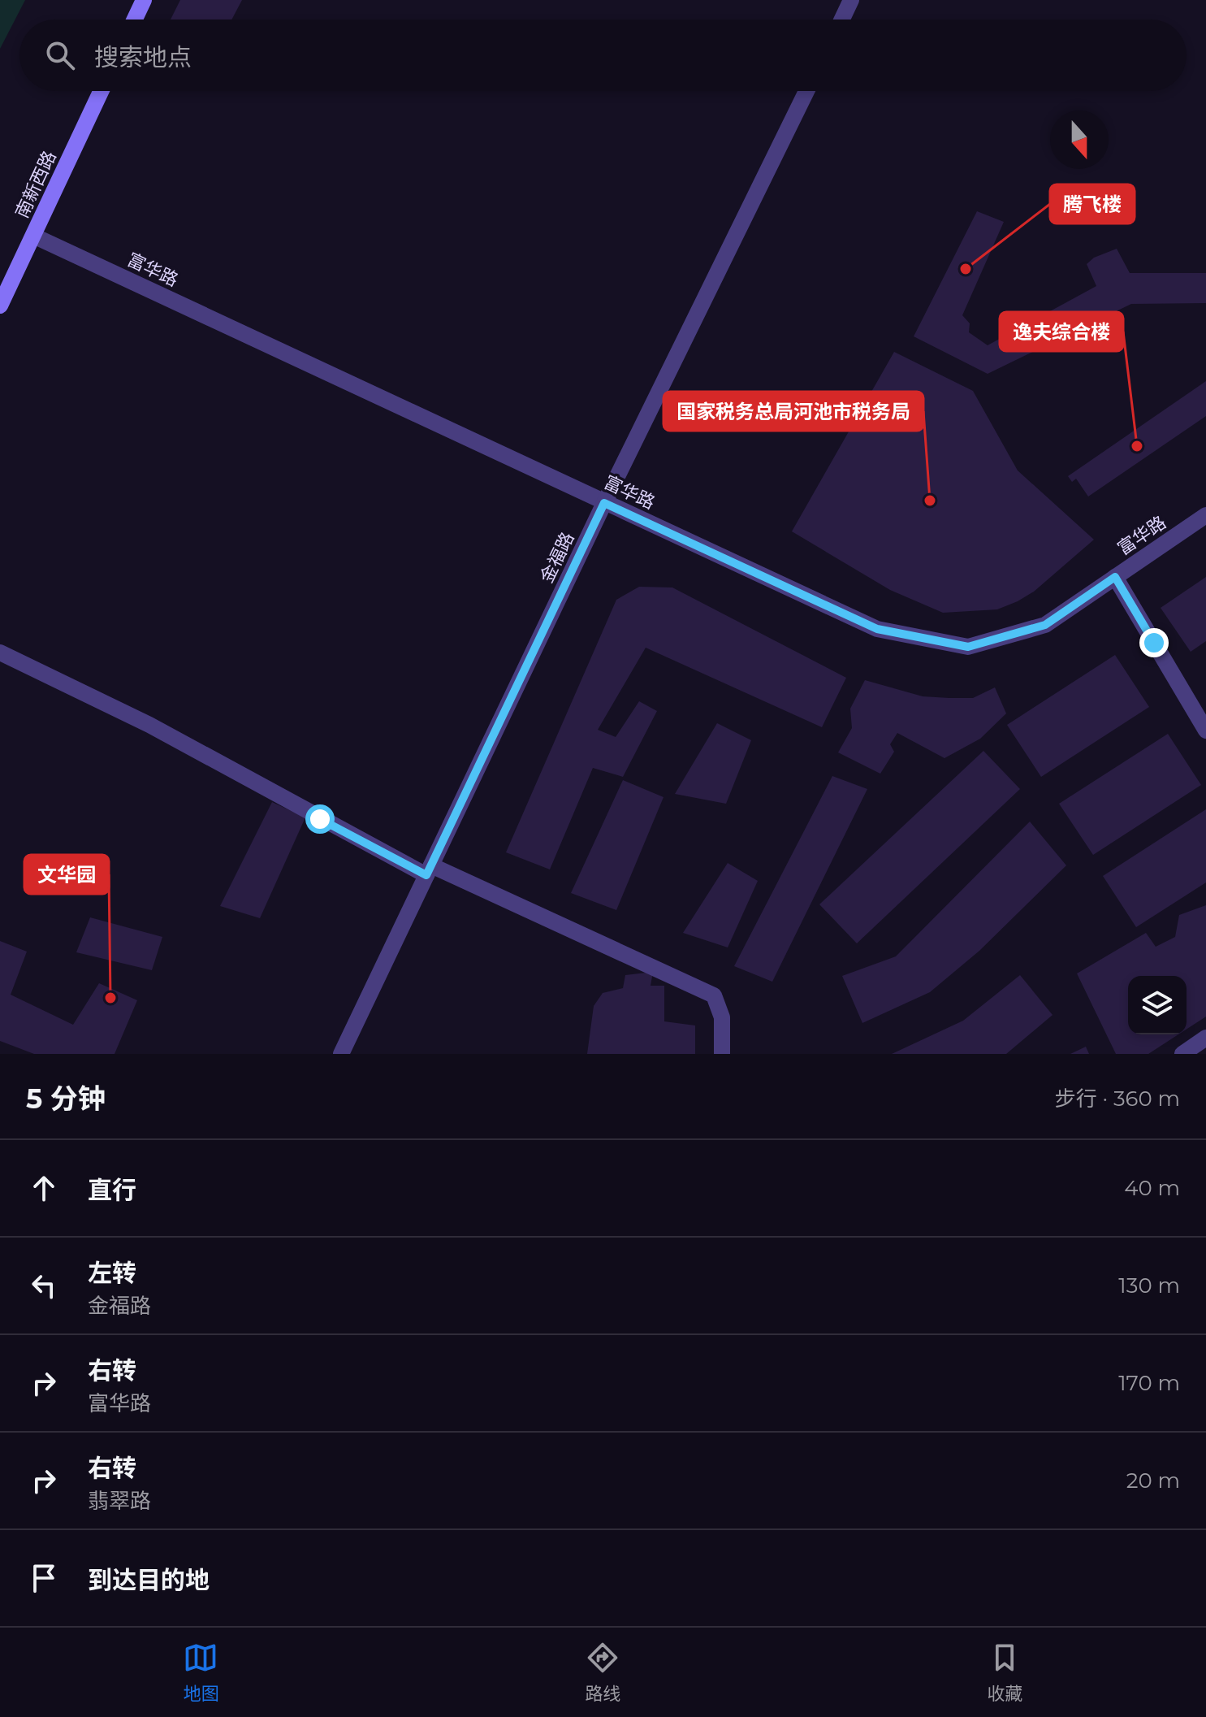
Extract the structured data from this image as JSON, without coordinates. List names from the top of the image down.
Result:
{
  "streets": {
    "main road": ["南新西路"],
    "street": ["富华路", "金福路"]
  },
  "crossings": [
    ["南新西路", "富华路"],
    ["富华路", "金福路"]
  ],
  "places": [
    "腾飞楼",
    "逸夫综合楼",
    "国家税务总局河池市税务局",
    "文华园"
  ],
  "north": "bottom",
  "page": {
    "search": "搜索地点",
    "heading": ["5 分钟", "步行 · 360 m"],
    "list": [
      ["直行", "40 m"],
      ["左转", "金福路", "130 m"],
      ["右转", "富华路", "170 m"],
      ["右转", "翡翠路", "20 m"],
      "到达目的地"
    ],
    "nav": ["地图", "路线", "收藏"]
  }
}
